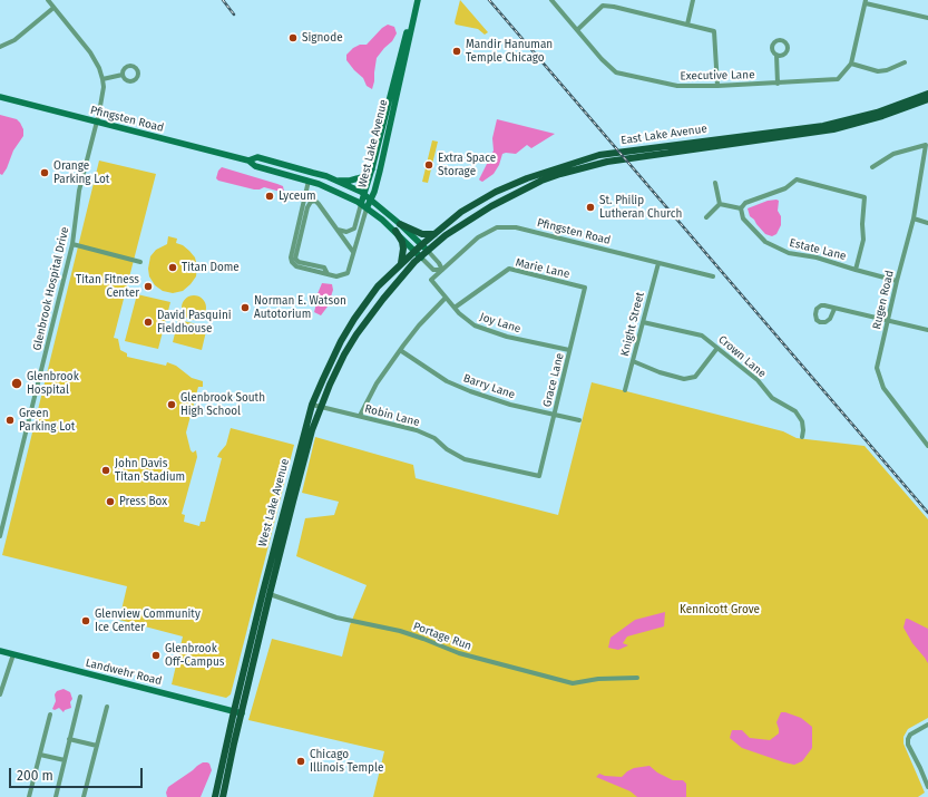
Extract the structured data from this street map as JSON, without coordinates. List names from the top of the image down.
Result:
{
  "streets": {
    "main road": [
      "Pfingsten Road",
      "East Lake Avenue",
      "West Lake Avenue",
      "Landwehr Road"
    ],
    "street": [
      "Executive Lane",
      "Estate Lane",
      "Marie Lane",
      "Glenbrook Hospital Drive",
      "Rugen Road",
      "Joy Lane",
      "Knight Street",
      "Crown Lane",
      "Grace Lane",
      "Barry Lane",
      "Robin Lane",
      "Portage Run"
    ]
  },
  "crossings": [
    ["Pfingsten Road", "East Lake Avenue"],
    ["Pfingsten Road", "West Lake Avenue"],
    ["Pfingsten Road", "Glenbrook Hospital Drive"],
    ["Pfingsten Road", "Joy Lane"],
    ["Pfingsten Road", "Knight Street"],
    ["East Lake Avenue", "West Lake Avenue"],
    ["West Lake Avenue", "Robin Lane"],
    ["West Lake Avenue", "Portage Run"],
    ["West Lake Avenue", "Landwehr Road"],
    ["Estate Lane", "Rugen Road"],
    ["Marie Lane", "Joy Lane"],
    ["Marie Lane", "Grace Lane"],
    ["Joy Lane", "Grace Lane"],
    ["Knight Street", "Crown Lane"],
    ["Grace Lane", "Barry Lane"],
    ["Grace Lane", "Robin Lane"]
  ],
  "parks": ["Kennicott Grove"],
  "places": [
    "Signode",
    "Mandir Hanuman Temple Chicago",
    "Extra Space Storage",
    "Orange Parking Lot",
    "Lyceum",
    "St. Philip Lutheran Church",
    "Titan Dome",
    "Titan Fitness Center",
    "Norman E. Watson Autotorium",
    "David Pasquini Fieldhouse",
    "Glenbrook Hospital",
    "Glenbrook South High School",
    "Green Parking Lot",
    "John Davis Titan Stadium",
    "Press Box",
    "Glenview Community Ice Center",
    "Glenbrook Off-Campus",
    "Chicago Illinois Temple"
  ],
  "scale_bar": "200 m"
}
